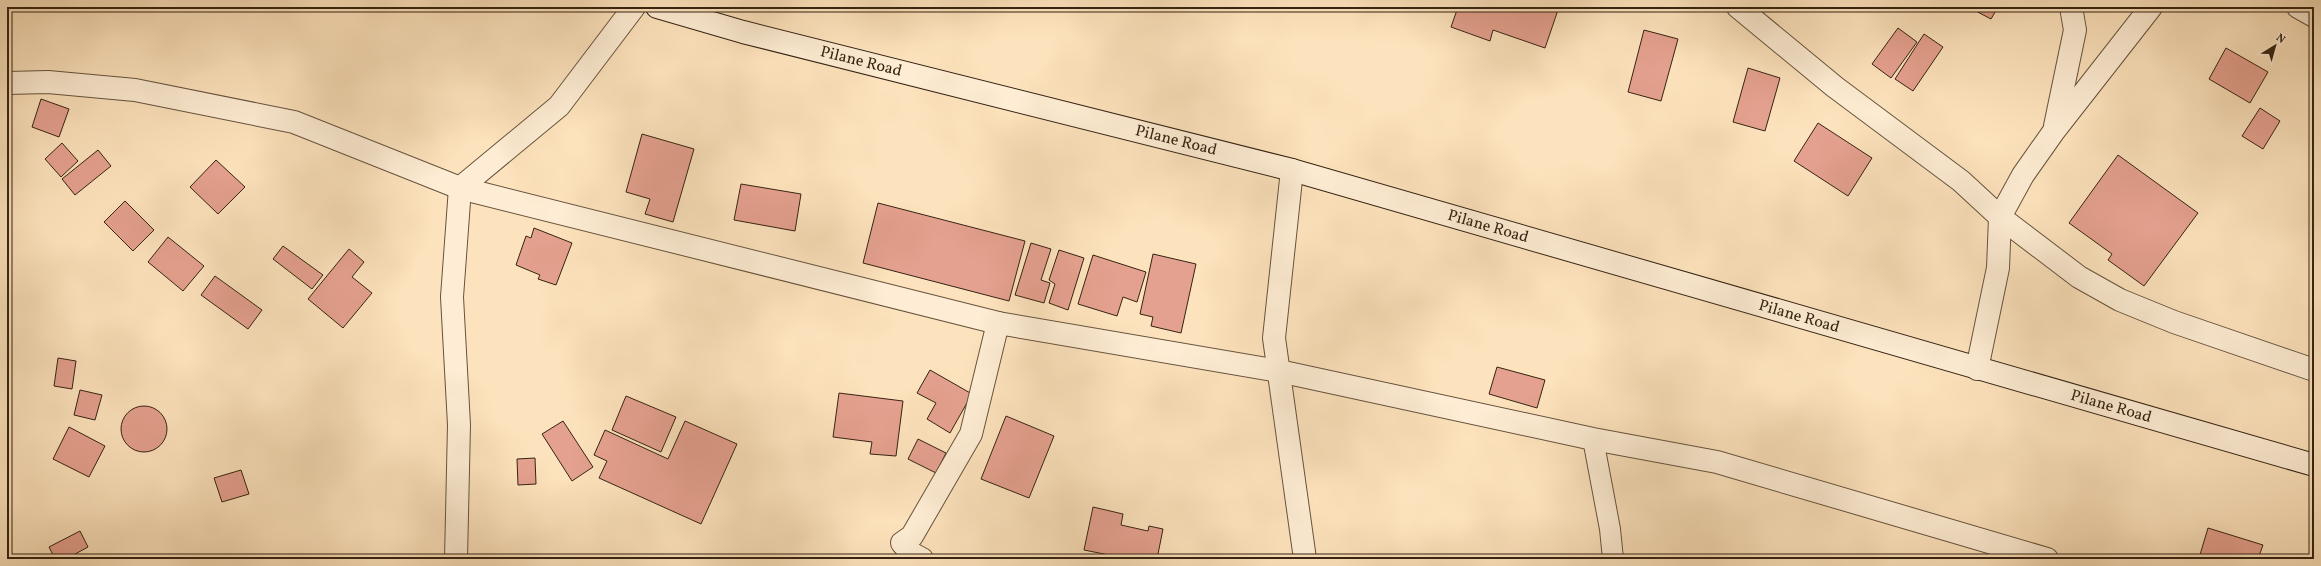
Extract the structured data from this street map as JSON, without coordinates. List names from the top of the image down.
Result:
{
  "streets": {
    "street": ["Pilane Road"]
  },
  "north": "top right"
}
